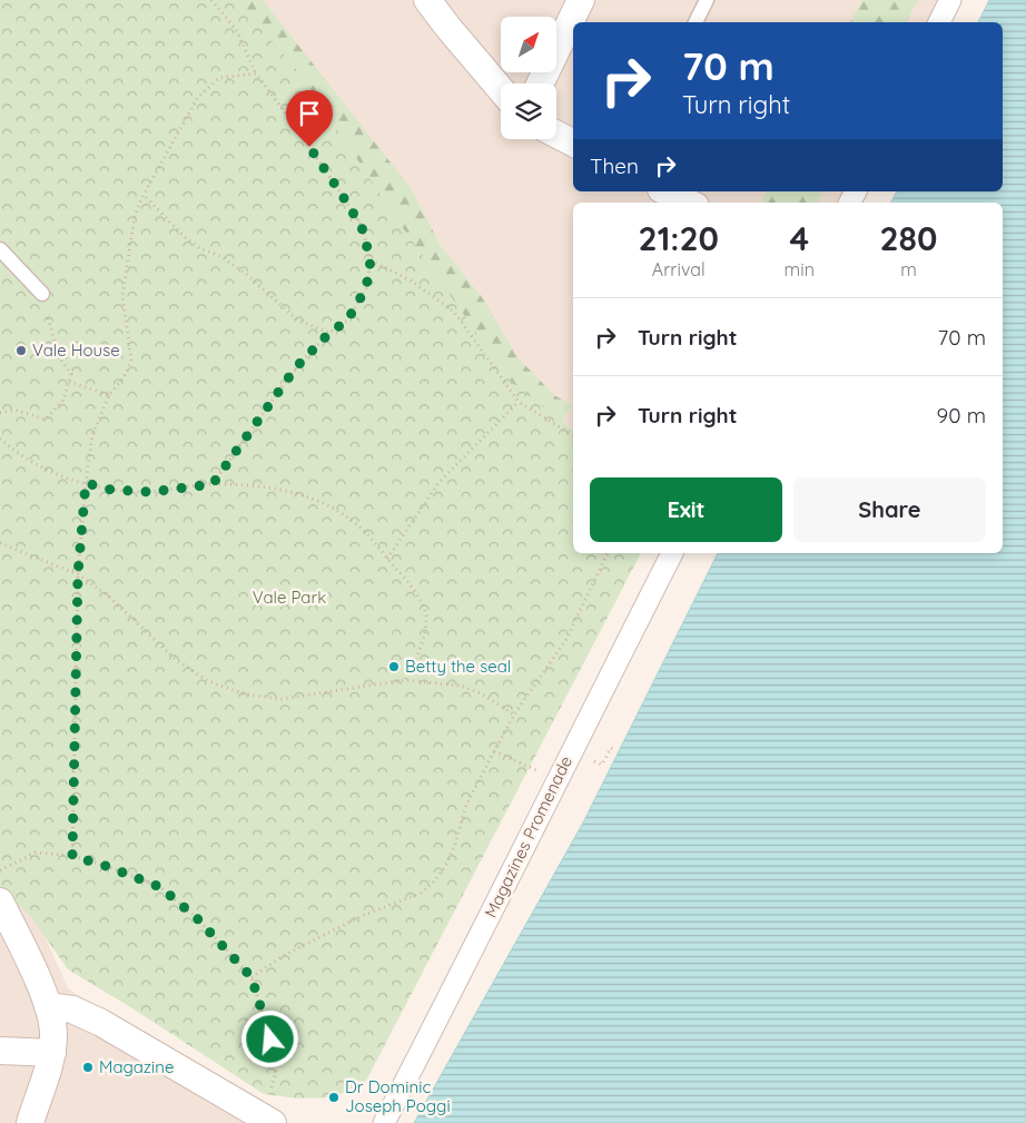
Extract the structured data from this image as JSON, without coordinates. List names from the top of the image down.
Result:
{
  "streets": {
    "street": ["Magazines Promenade"]
  },
  "parks": ["Vale Park"],
  "places": [
    "Vale House",
    "Betty the seal",
    "Magazine",
    "Dr Dominic Joseph Poggi"
  ],
  "north": "top right",
  "page": {
    "turn": ["70 m", "Turn right"],
    "then": "Then",
    "eta": [
      "21:20",
      "Arrival",
      "4",
      "min",
      "280",
      "m"
    ],
    "list": [
      {
        "name": "Turn right",
        "value": "70 m"
      },
      {
        "name": "Turn right",
        "value": "90 m"
      }
    ],
    "buttons": ["Exit", "Share"]
  }
}
